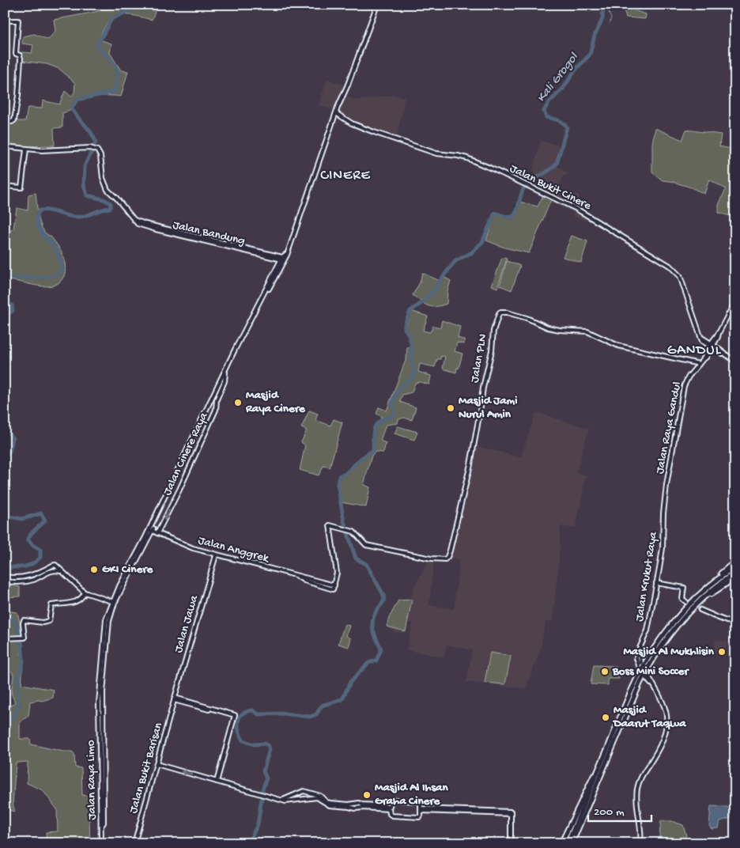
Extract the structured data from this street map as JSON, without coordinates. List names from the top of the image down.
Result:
{
  "streets": {
    "street": [
      "Jalan Bukit Cinere",
      "Jalan Bandung",
      "Jalan PLN",
      "Jalan Raya Gandul",
      "Jalan Cinere Raya",
      "Jalan Anggrek",
      "Jalan Krukut Raya",
      "Jalan Jawa",
      "Jalan Bukit Barisan",
      "Jalan Raya Limo"
    ]
  },
  "crossings": [
    ["Jalan Bukit Cinere", "Jalan Raya Gandul"],
    ["Jalan Bukit Cinere", "Jalan Cinere Raya"],
    ["Jalan Bandung", "Jalan Cinere Raya"],
    ["Jalan PLN", "Jalan Raya Gandul"],
    ["Jalan PLN", "Jalan Anggrek"],
    ["Jalan Raya Gandul", "Jalan Krukut Raya"],
    ["Jalan Cinere Raya", "Jalan Anggrek"],
    ["Jalan Cinere Raya", "Jalan Raya Limo"],
    ["Jalan Anggrek", "Jalan Jawa"],
    ["Jalan Anggrek", "Jalan Raya Limo"],
    ["Jalan Jawa", "Jalan Bukit Barisan"]
  ],
  "districts": ["CINERE", "GANDUL"],
  "water": ["Kali Grogol"],
  "places": [
    "Masjid Raya Cinere",
    "Masjid Jami Nurul Amin",
    "GKI Cinere",
    "Masjid Al Mukhlisin",
    "Boss Mini Soccer",
    "Masjid Daarut Taqwa",
    "Masjid Al Ihsan Graha Cinere"
  ],
  "scale_bar": "200 m"
}
